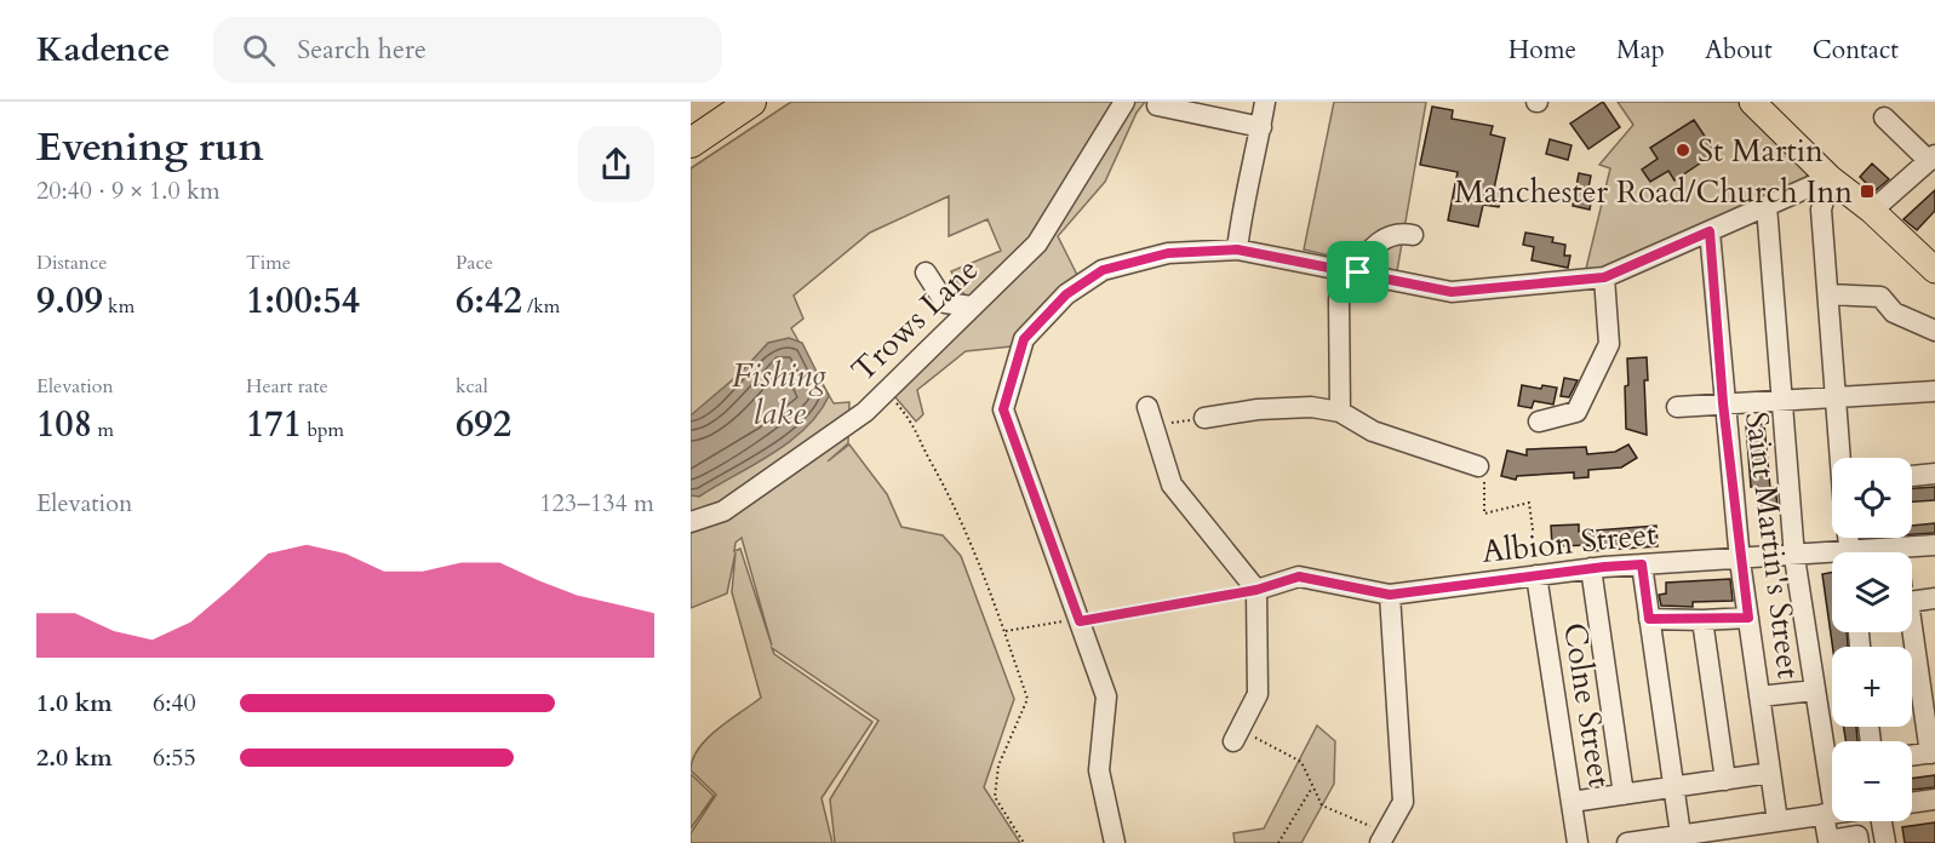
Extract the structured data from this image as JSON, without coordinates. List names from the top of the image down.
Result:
{
  "streets": {
    "street": [
      "Trows Lane",
      "Albion Street",
      "Saint Martin's Street",
      "Colne Street"
    ]
  },
  "crossings": [
    ["Albion Street", "Saint Martin's Street"],
    ["Albion Street", "Colne Street"]
  ],
  "water": ["Fishing lake"],
  "places": {
    "other": ["St Martin"],
    "transit": ["Manchester Road/Church Inn"]
  },
  "page": {
    "header": "Kadence",
    "search": "Search here",
    "nav": [
      "Home",
      "Map",
      "About",
      "Contact"
    ],
    "heading": ["Evening run", "20:40 · 9 × 1.0 km"],
    "stats": [
      ["Distance", "9.09 km"],
      ["Time", "1:00:54"],
      ["Pace", "6:42 /km"],
      ["Elevation", "108 m"],
      ["Heart rate", "171 bpm"],
      ["kcal", "692"]
    ],
    "map_buttons": ["+", "−"],
    "chart": ["Elevation", "123–134 m"],
    "list": [
      {
        "name": "1.0 km",
        "note": "6:40"
      },
      {
        "name": "2.0 km",
        "note": "6:55"
      }
    ]
  }
}
